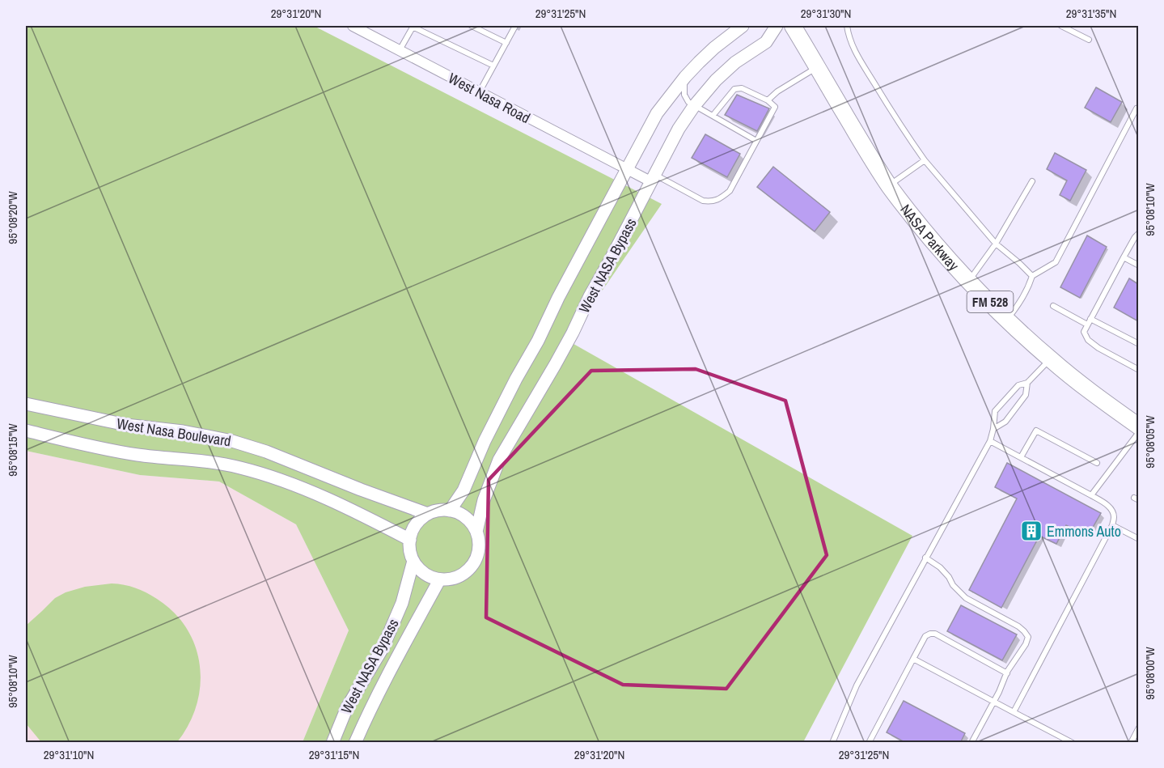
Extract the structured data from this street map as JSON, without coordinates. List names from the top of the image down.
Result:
{
  "streets": {
    "main road": ["NASA Parkway", "FM 528"],
    "street": ["West Nasa Road", "West NASA Bypass", "West Nasa Boulevard"]
  },
  "crossings": [
    ["West Nasa Road", "West NASA Bypass"],
    ["West NASA Bypass", "West Nasa Boulevard"]
  ],
  "places": {
    "building": ["Emmons Auto"]
  },
  "coordinates": [
    "29°31'20\"N",
    "29°31'25\"N",
    "29°31'30\"N",
    "29°31'35\"N",
    "95°08'10\"W",
    "95°08'20\"W",
    "95°08'05\"W",
    "95°08'15\"W",
    "95°08'00\"W",
    "29°31'10\"N",
    "29°31'15\"N"
  ]
}
